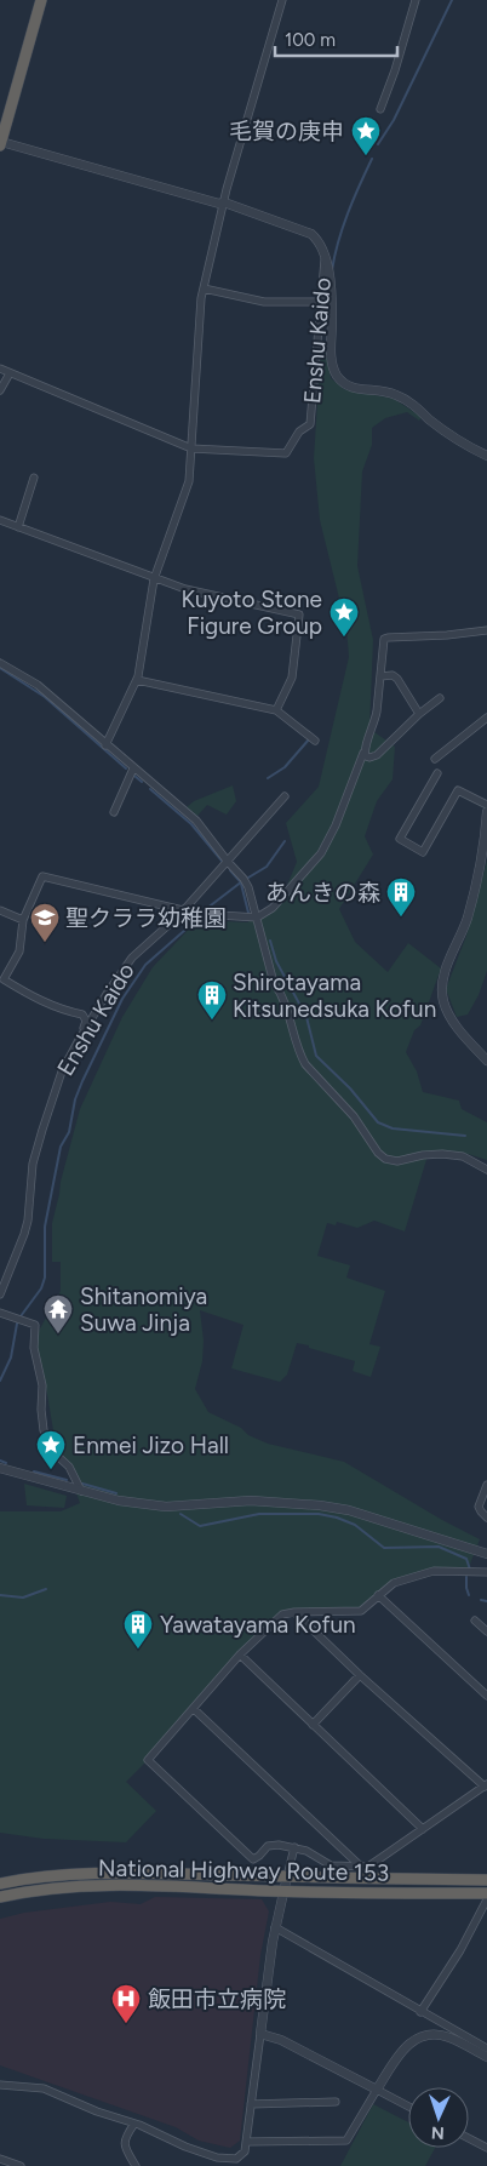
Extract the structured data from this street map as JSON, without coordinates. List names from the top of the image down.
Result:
{
  "streets": {
    "highway": ["National Highway Route 153"],
    "street": ["Enshu Kaido"]
  },
  "places": {
    "place": ["毛賀の庚申", "Kuyoto Stone Figure Group", "Enmei Jizo Hall"],
    "building": ["あんきの森", "Shirotayama Kitsunedsuka Kofun", "Yawatayama Kofun"],
    "school or university": ["聖クララ幼稚園"],
    "temple": ["Shitanomiya Suwa Jinja"],
    "hospital": ["飯田市立病院"]
  },
  "scale_bar": "100 m",
  "north": "bottom"
}
